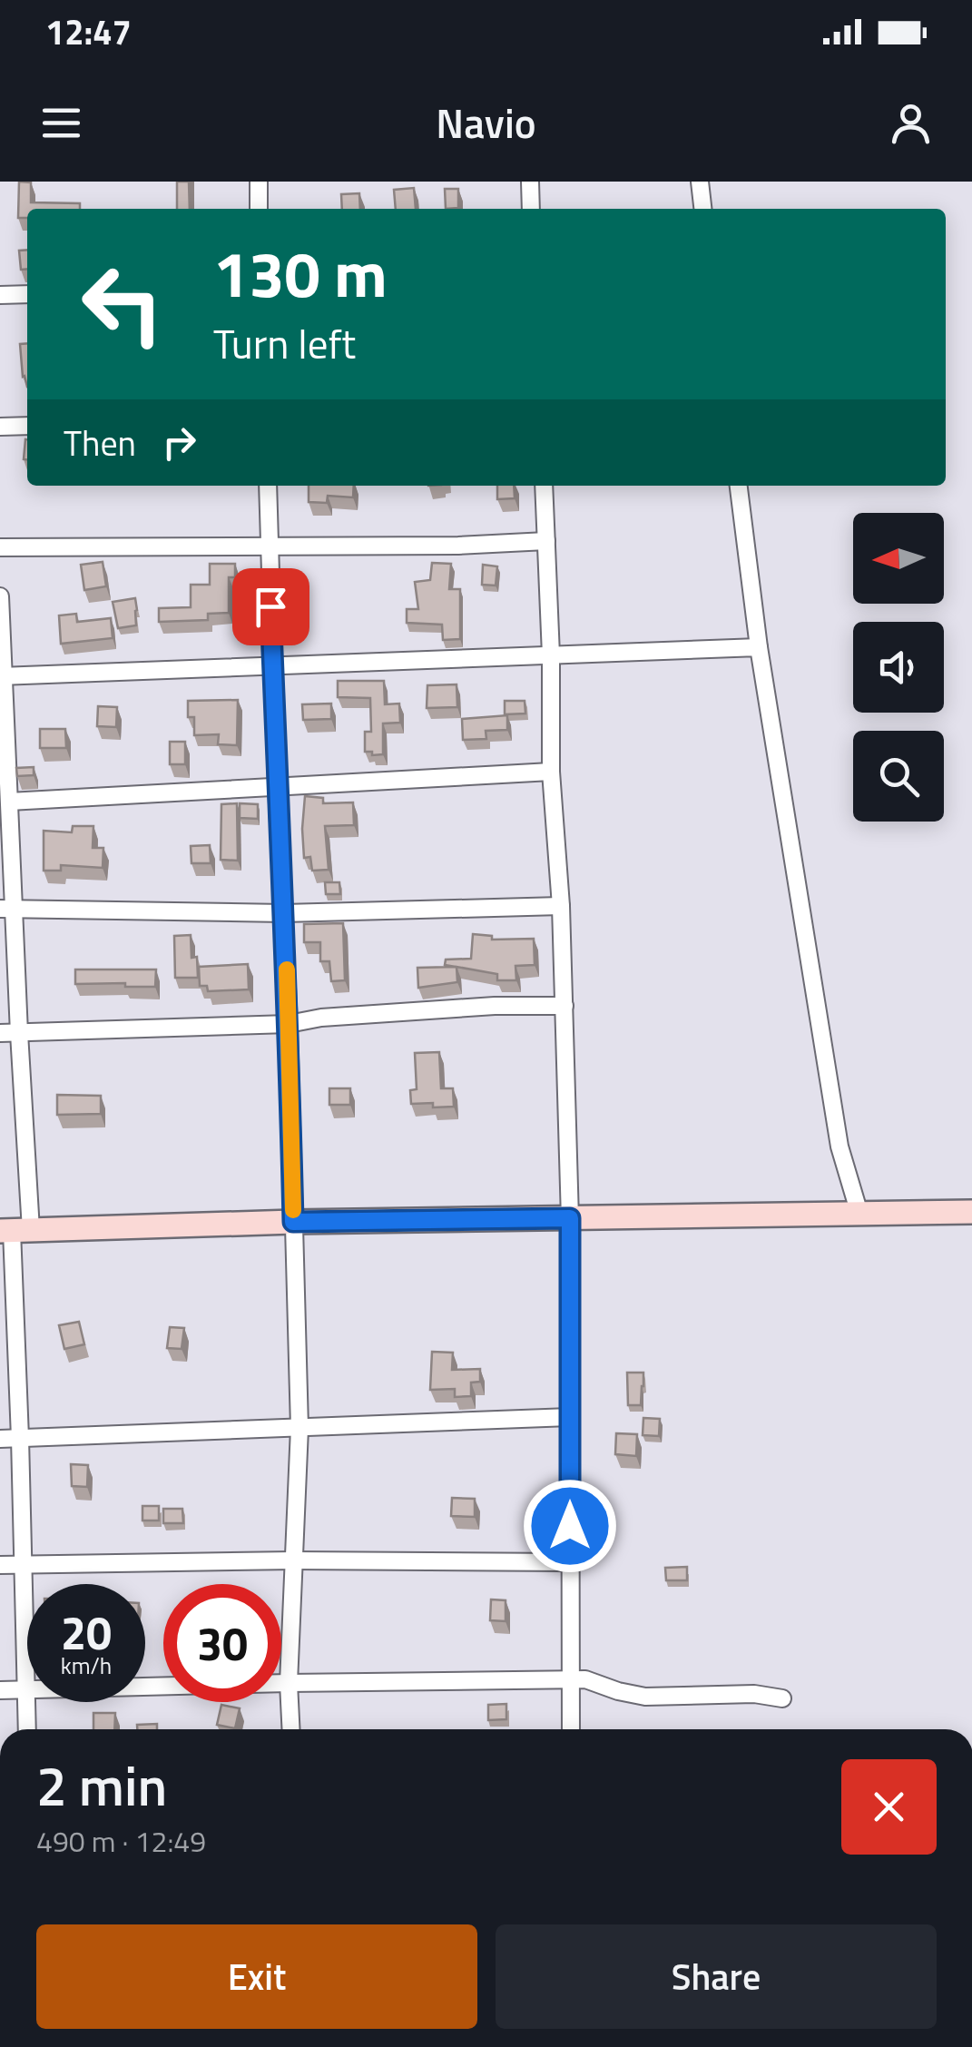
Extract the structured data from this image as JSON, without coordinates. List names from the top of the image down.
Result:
{
  "north": "left",
  "page": {
    "status": "12:47",
    "header": "Navio",
    "turn": ["130 m", "Turn left"],
    "then": "Then",
    "speed": "20 km/h",
    "limit": "30",
    "heading": ["2 min", "490 m · 12:49"],
    "buttons": ["Exit", "Share"]
  }
}
